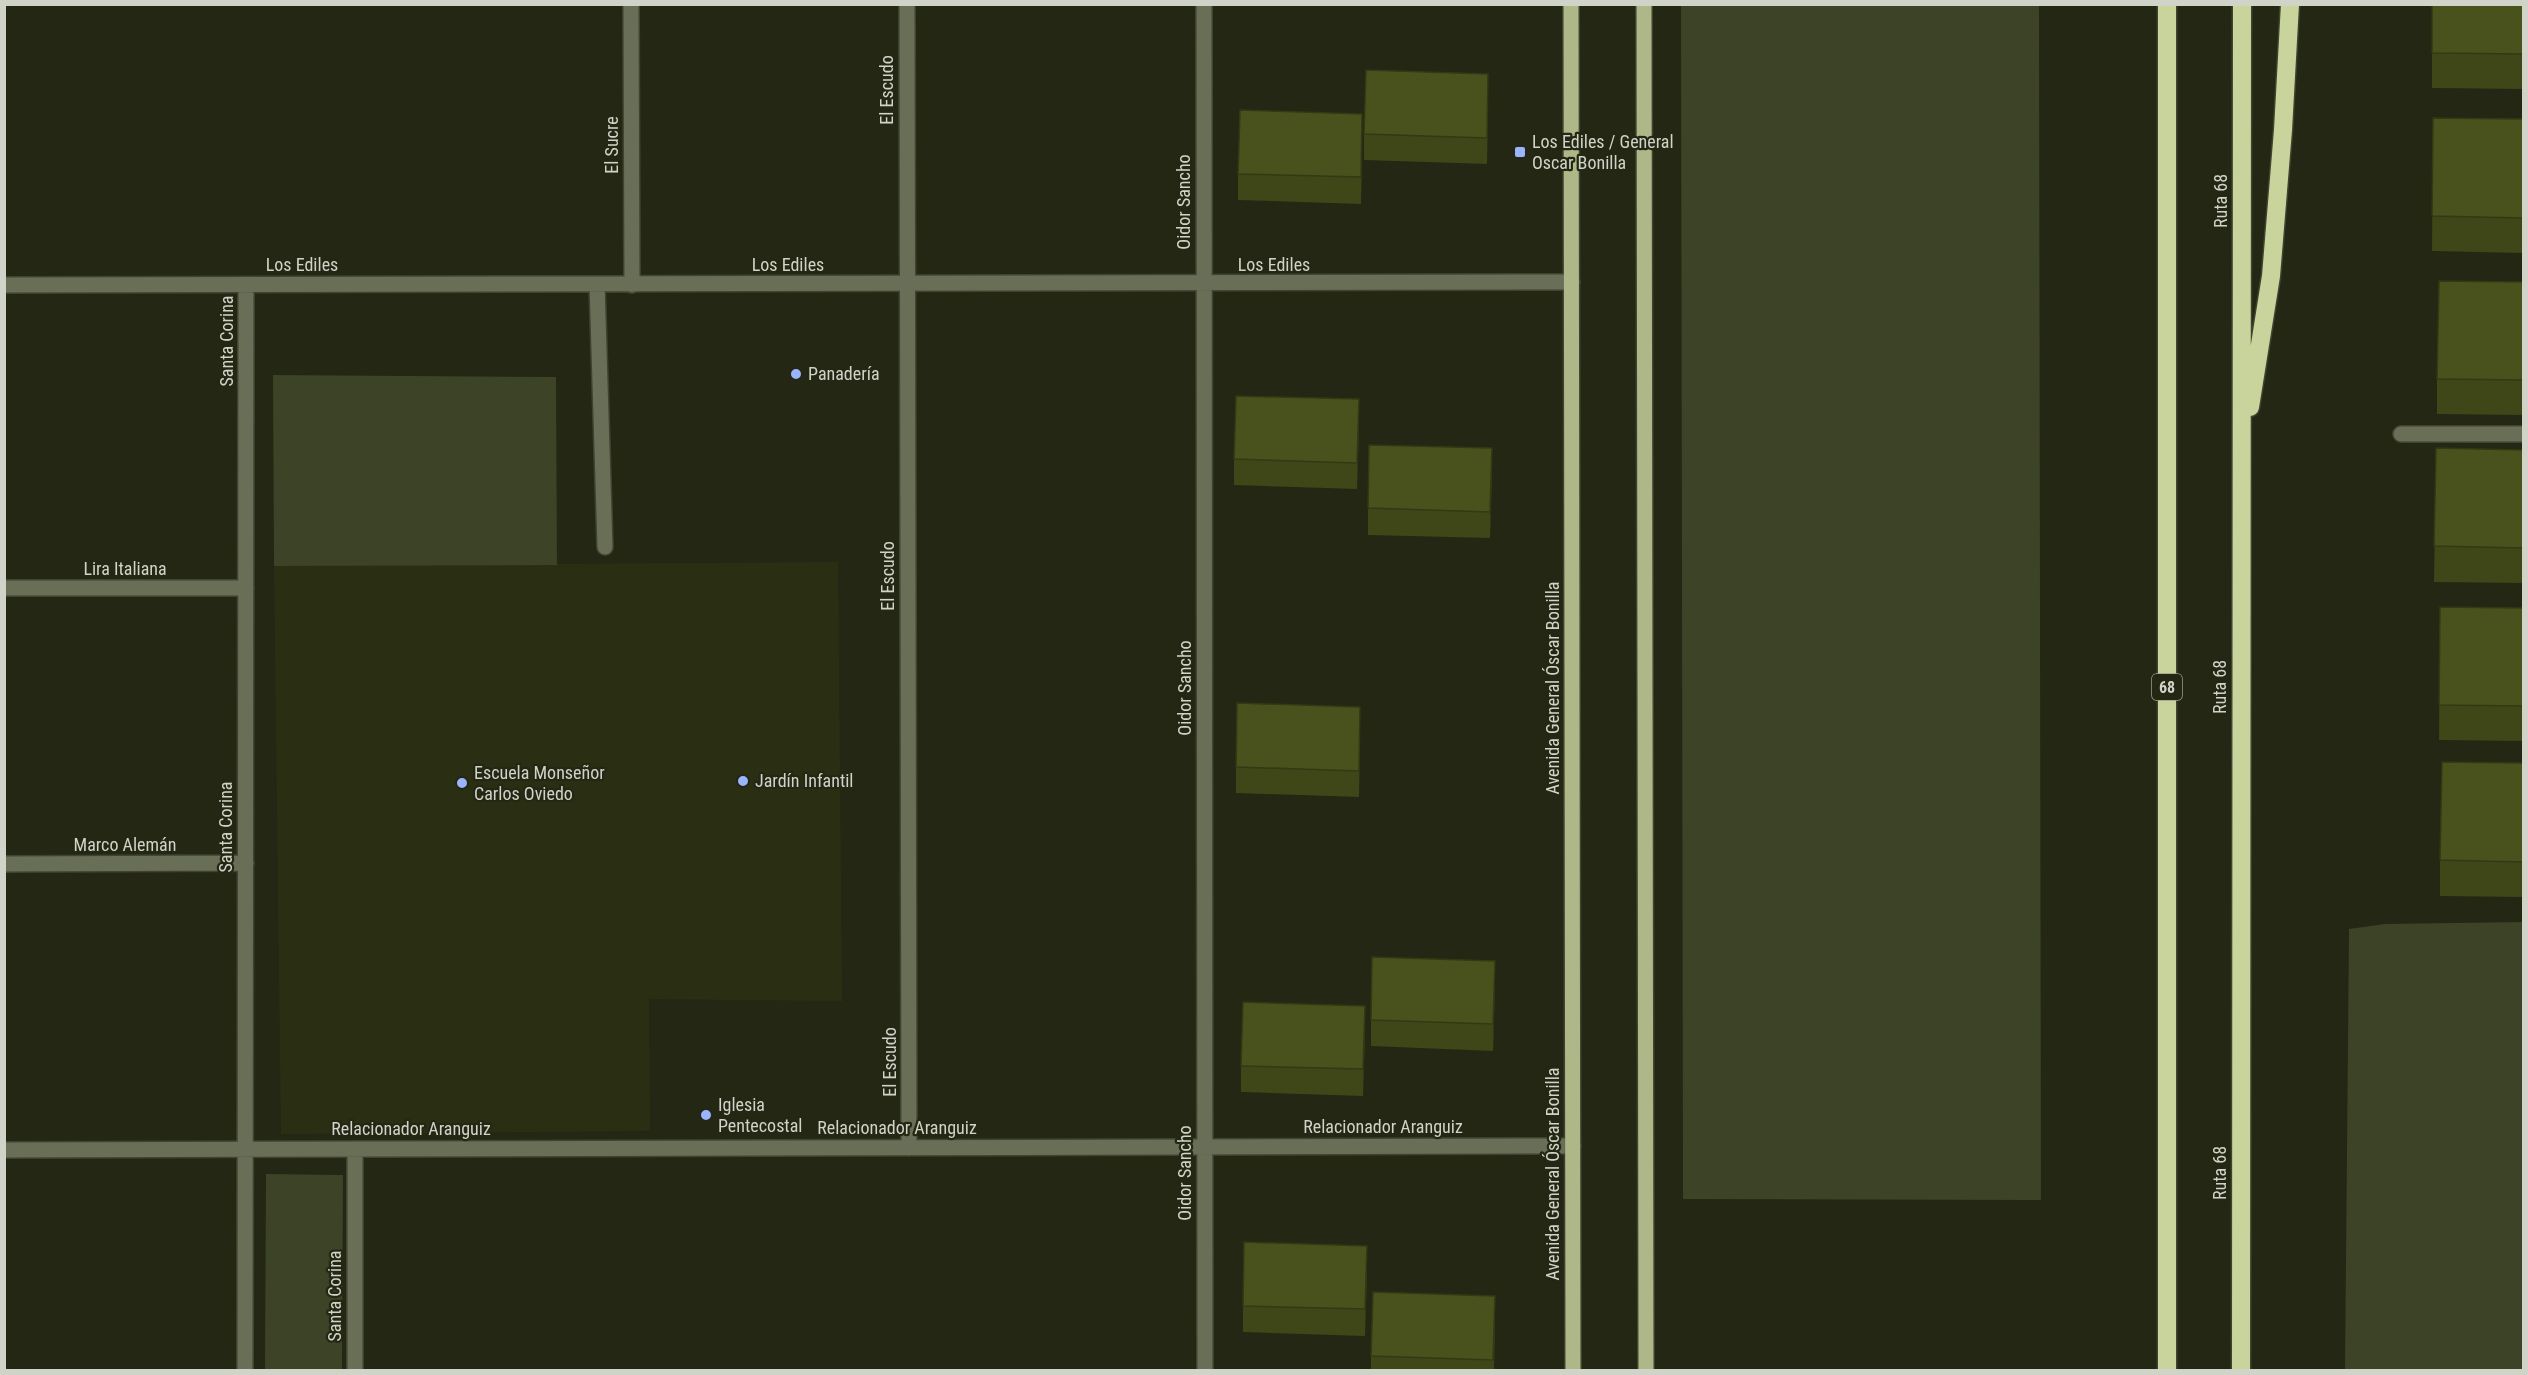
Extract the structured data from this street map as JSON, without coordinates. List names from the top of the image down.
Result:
{
  "streets": {
    "highway": ["Ruta 68", "68"],
    "main road": ["Avenida General Óscar Bonilla"],
    "street": [
      "El Escudo",
      "El Sucre",
      "Oidor Sancho",
      "Los Ediles",
      "Santa Corina",
      "Lira Italiana",
      "Marco Alemán",
      "Relacionador Aranguiz"
    ]
  },
  "crossings": [
    ["El Escudo", "Los Ediles"],
    ["El Escudo", "Relacionador Aranguiz"],
    ["El Sucre", "Los Ediles"],
    ["Oidor Sancho", "Los Ediles"],
    ["Oidor Sancho", "Relacionador Aranguiz"],
    ["Los Ediles", "Santa Corina"],
    ["Los Ediles", "Avenida General Óscar Bonilla"],
    ["Santa Corina", "Lira Italiana"],
    ["Santa Corina", "Marco Alemán"],
    ["Santa Corina", "Relacionador Aranguiz"],
    ["Avenida General Óscar Bonilla", "Relacionador Aranguiz"]
  ],
  "places": {
    "transit": ["Los Ediles / General Oscar Bonilla"],
    "other": [
      "Panadería",
      "Jardín Infantil",
      "Escuela Monseñor Carlos Oviedo",
      "Iglesia Pentecostal"
    ]
  }
}
